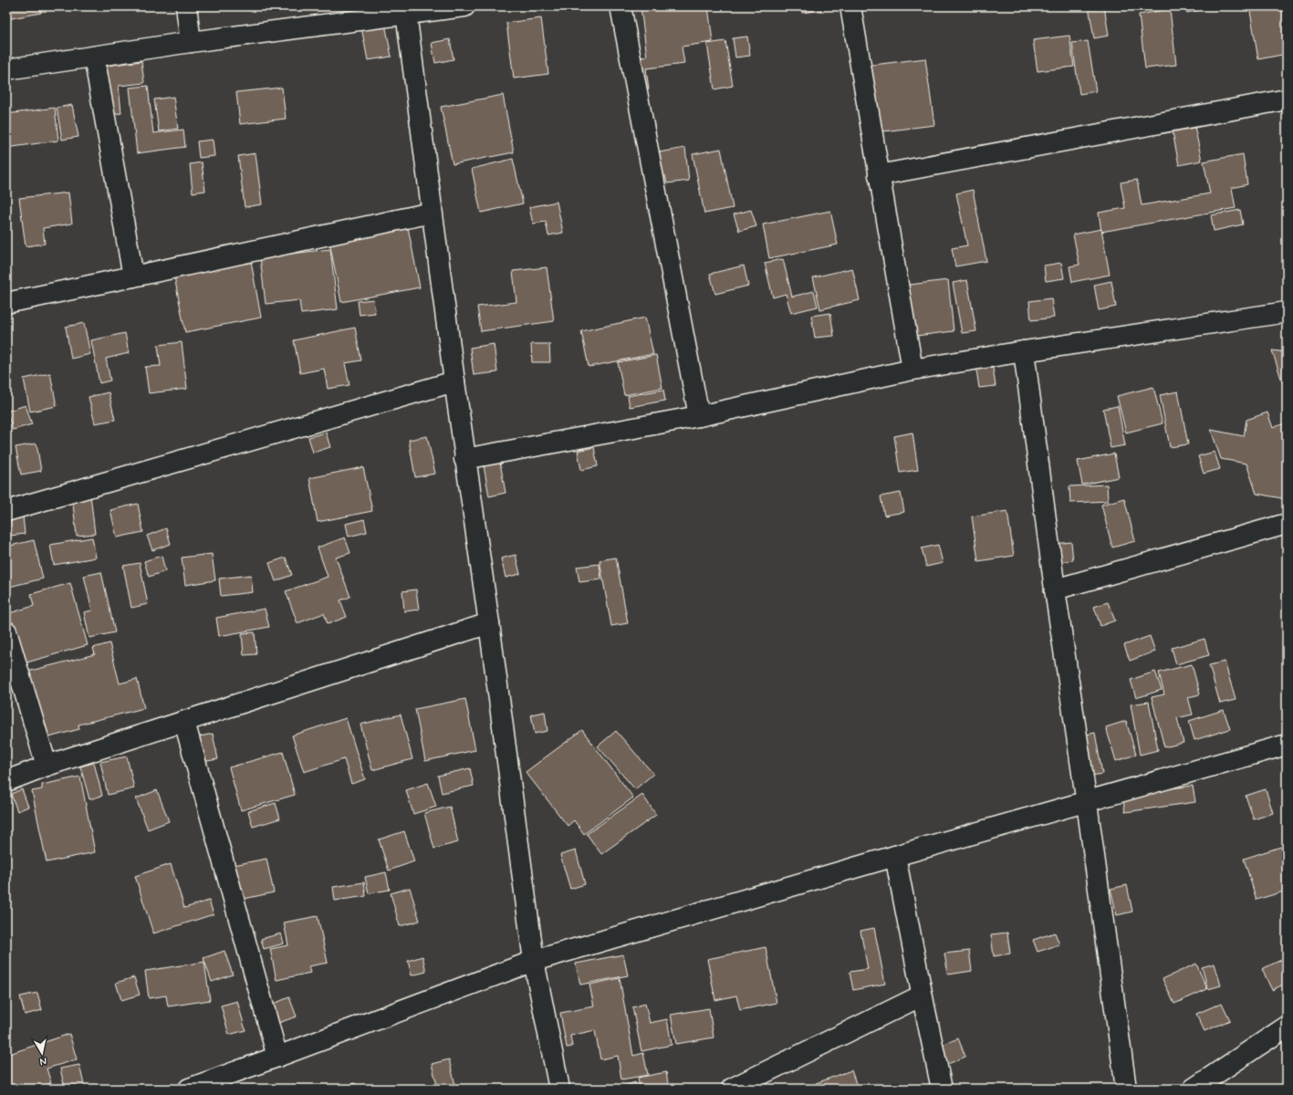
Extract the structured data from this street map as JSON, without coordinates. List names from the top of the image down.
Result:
{
  "north": "bottom"
}
